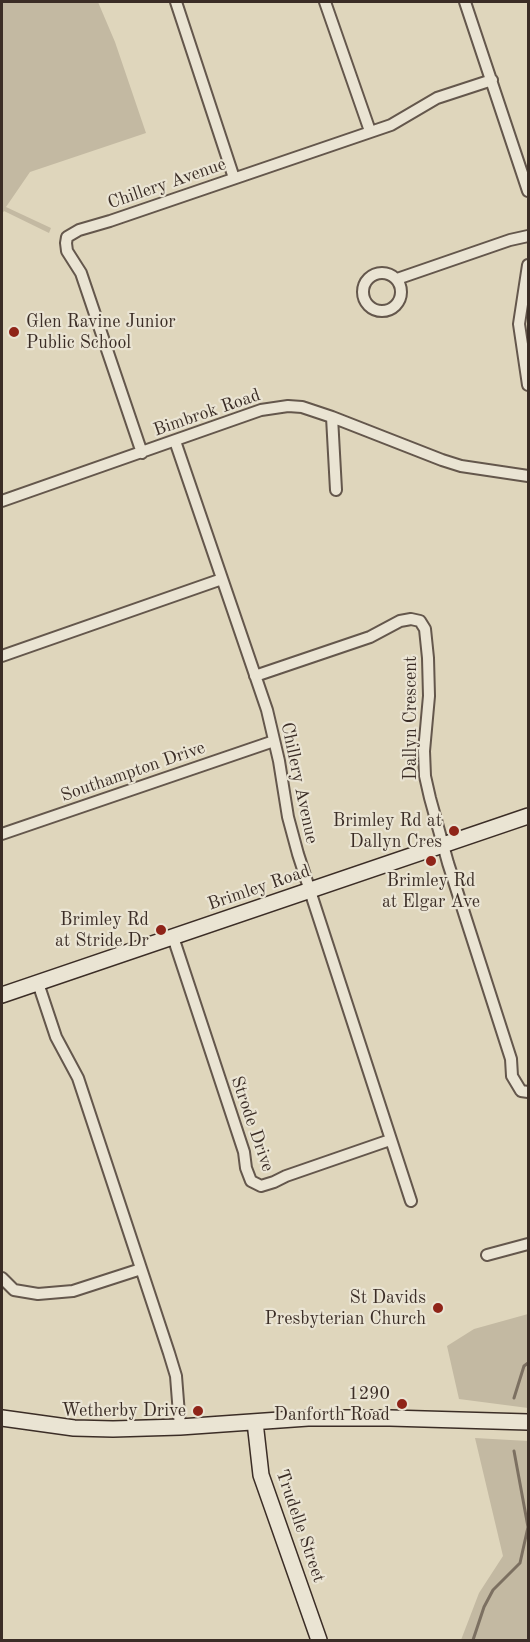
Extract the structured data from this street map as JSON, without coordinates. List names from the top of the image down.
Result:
{
  "streets": {
    "main road": ["Brimley Road", "Trudelle Street"],
    "street": [
      "Chillery Avenue",
      "Bimbrok Road",
      "Dallyn Crescent",
      "Southampton Drive",
      "Strode Drive"
    ]
  },
  "crossings": [
    ["Chillery Avenue", "Bimbrok Road"],
    ["Chillery Avenue", "Dallyn Crescent"],
    ["Chillery Avenue", "Southampton Drive"],
    ["Chillery Avenue", "Brimley Road"],
    ["Chillery Avenue", "Strode Drive"],
    ["Dallyn Crescent", "Brimley Road"],
    ["Brimley Road", "Strode Drive"]
  ],
  "places": [
    "Glen Ravine Junior Public School",
    "Brimley Rd at Dallyn Cres",
    "Brimley Rd at Elgar Ave",
    "Brimley Rd at Stride Dr",
    "St Davids Presbyterian Church",
    "1290 Danforth Road",
    "Wetherby Drive"
  ]
}
